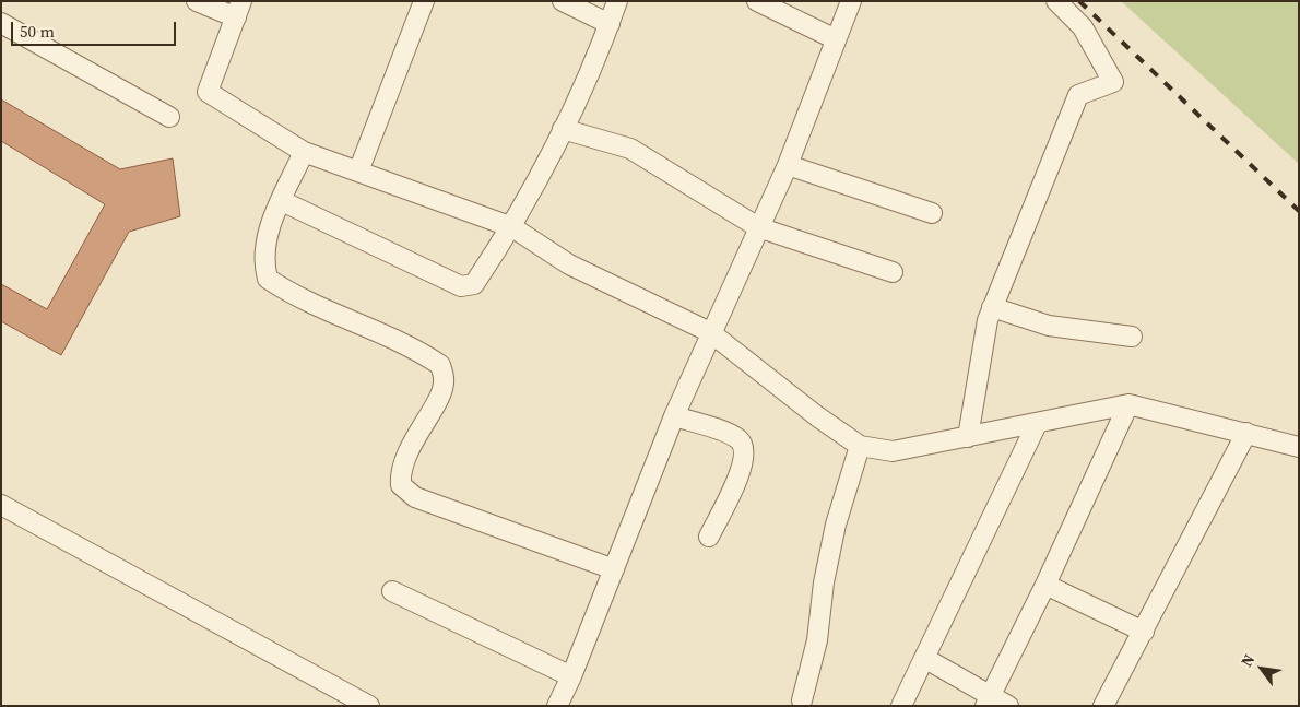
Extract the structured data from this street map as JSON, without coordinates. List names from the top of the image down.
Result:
{
  "scale_bar": "50 m",
  "north": "top left"
}
